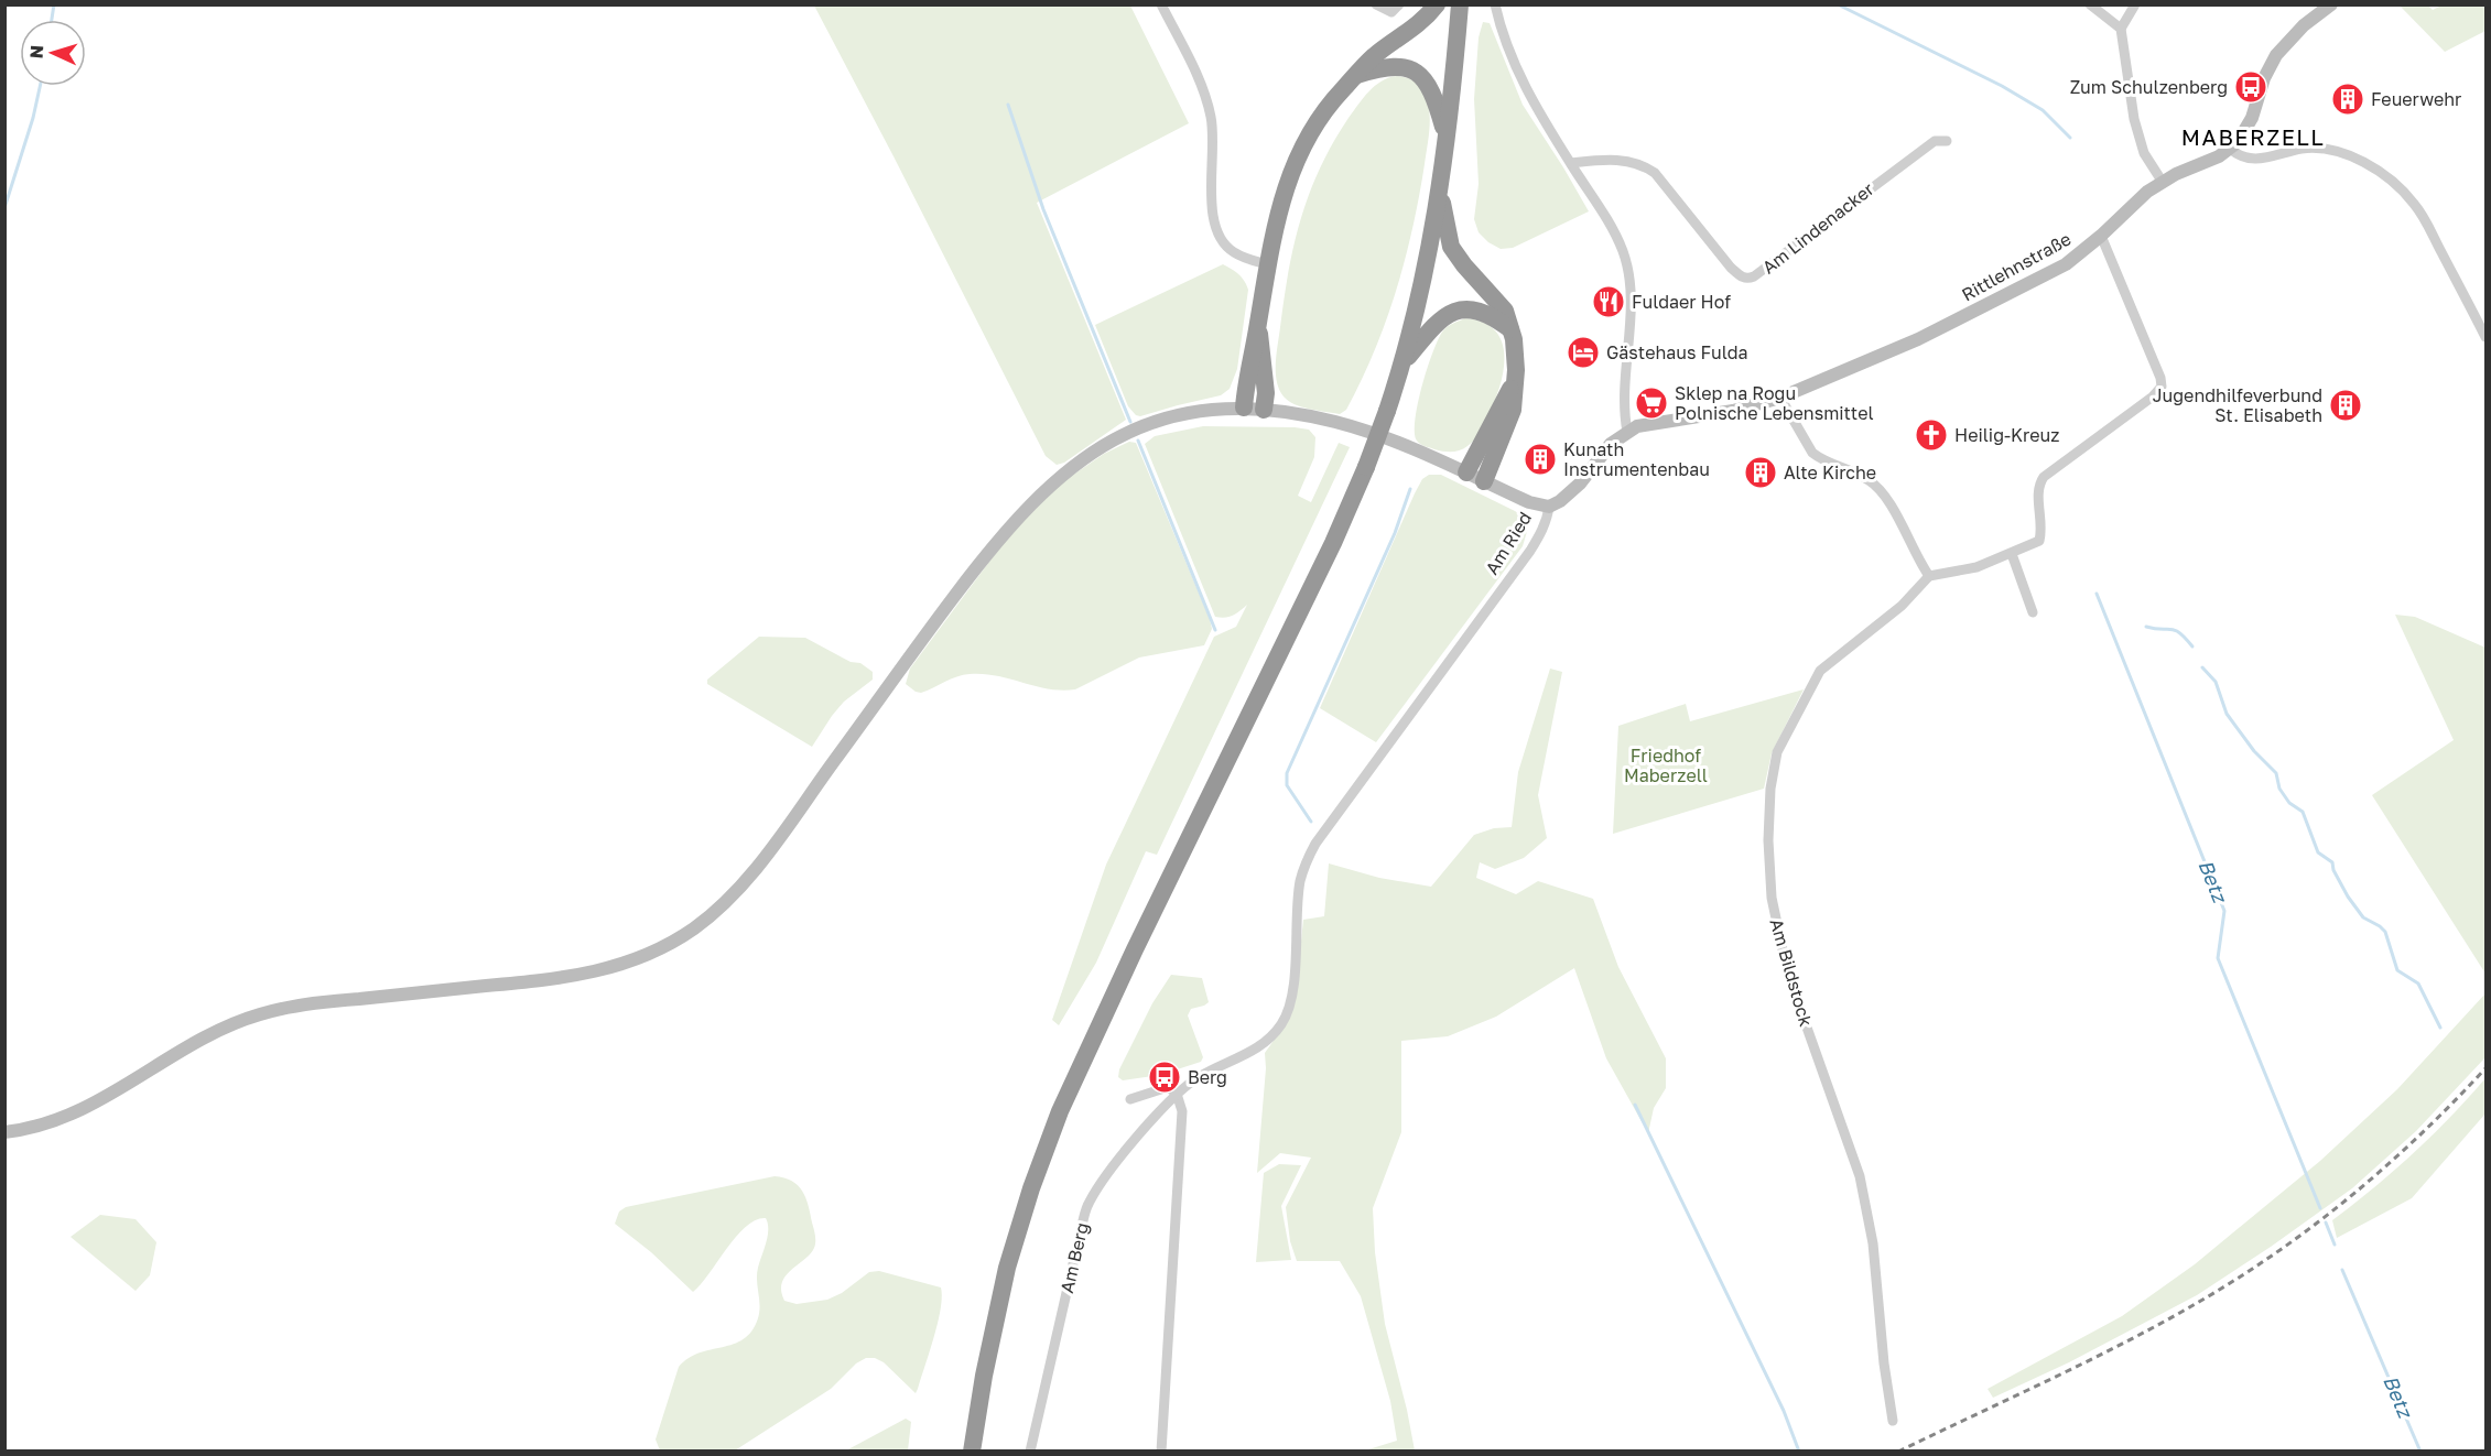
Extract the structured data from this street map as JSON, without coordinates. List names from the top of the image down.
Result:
{
  "streets": {
    "street": [
      "Am Lindenacker",
      "Rittlehnstraße",
      "Am Ried",
      "Am Bildstock",
      "Am Berg"
    ]
  },
  "crossings": [
    ["Rittlehnstraße", "Am Ried"],
    ["Am Ried", "Am Berg"]
  ],
  "districts": ["MABERZELL"],
  "water": ["Betz"],
  "parks": ["Friedhof Maberzell"],
  "places": {
    "bus stop": ["Zum Schulzenberg", "Berg"],
    "building": [
      "Feuerwehr",
      "Jugendhilfeverbund St. Elisabeth",
      "Kunath Instrumentenbau",
      "Alte Kirche"
    ],
    "restaurant": ["Fuldaer Hof"],
    "hotel": ["Gästehaus Fulda"],
    "supermarket": ["Sklep na Rogu Polnische Lebensmittel"],
    "church": ["Heilig-Kreuz"]
  },
  "north": "left"
}
